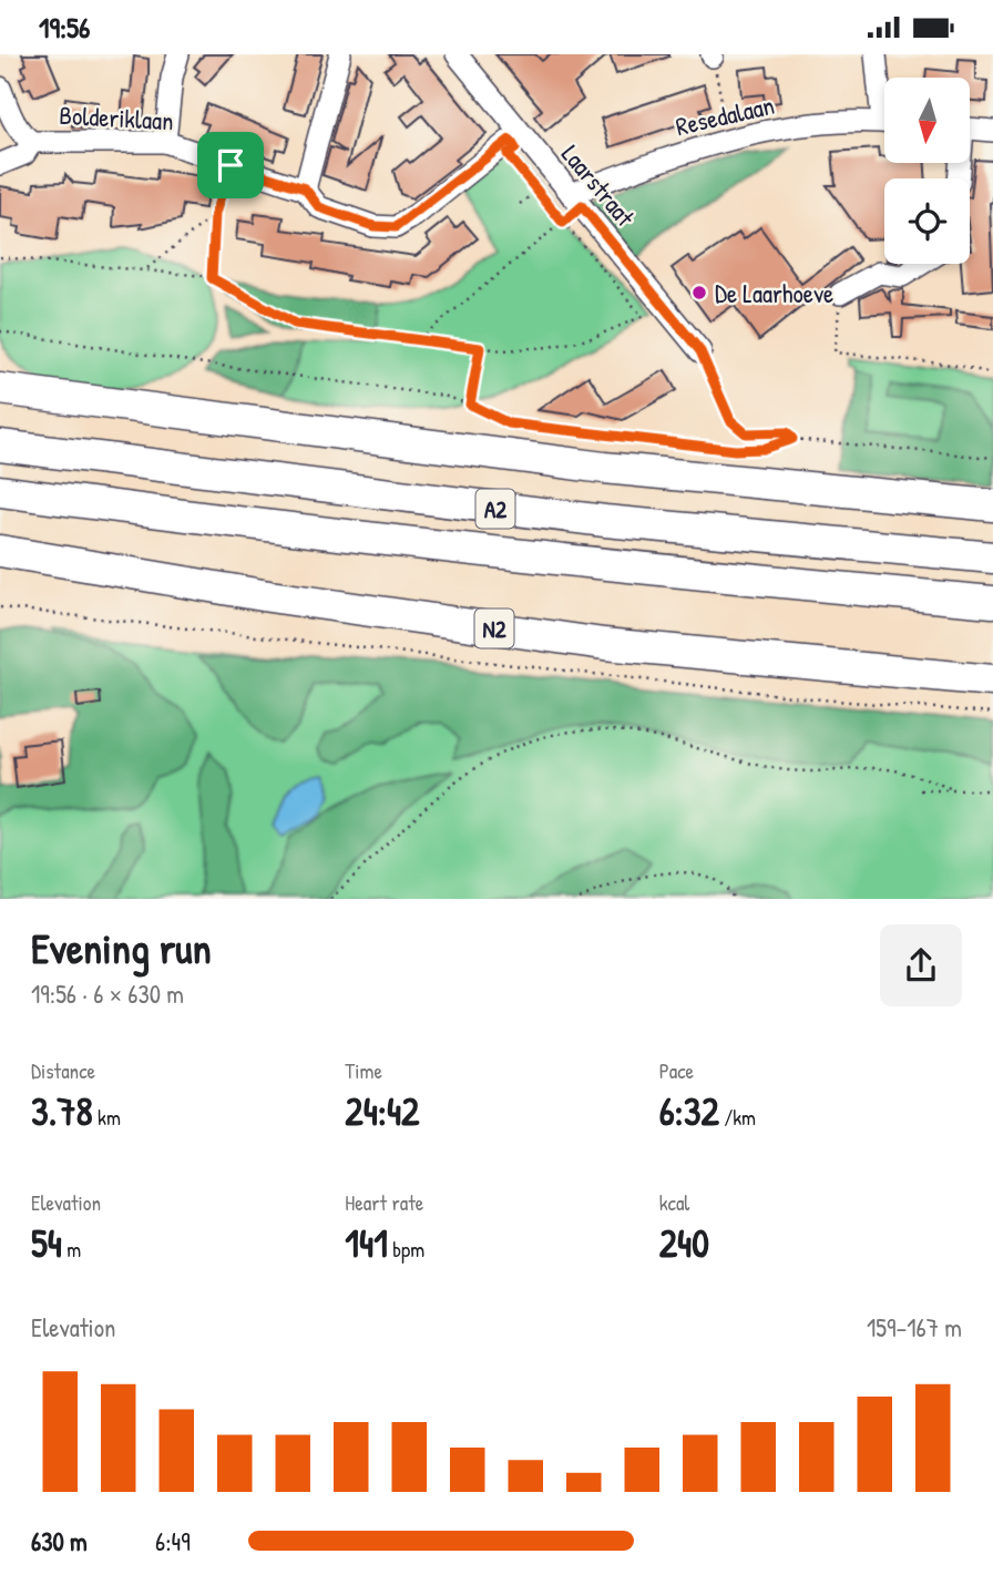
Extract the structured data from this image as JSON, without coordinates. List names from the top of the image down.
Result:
{
  "streets": {
    "highway": ["A2", "N2"],
    "street": ["Resedalaan", "Bolderiklaan", "Laarstraat"]
  },
  "crossings": [
    ["Resedalaan", "Laarstraat"],
    ["Bolderiklaan", "Laarstraat"]
  ],
  "places": ["De Laarhoeve"],
  "north": "bottom",
  "page": {
    "status": "19:56",
    "heading": ["Evening run", "19:56 · 6 × 630 m"],
    "stats": [
      ["Distance", "3.78 km"],
      ["Time", "24:42"],
      ["Pace", "6:32 /km"],
      ["Elevation", "54 m"],
      ["Heart rate", "141 bpm"],
      ["kcal", "240"]
    ],
    "chart": ["Elevation", "159–167 m"],
    "list": [
      {
        "name": "630 m",
        "note": "6:49"
      }
    ]
  }
}
